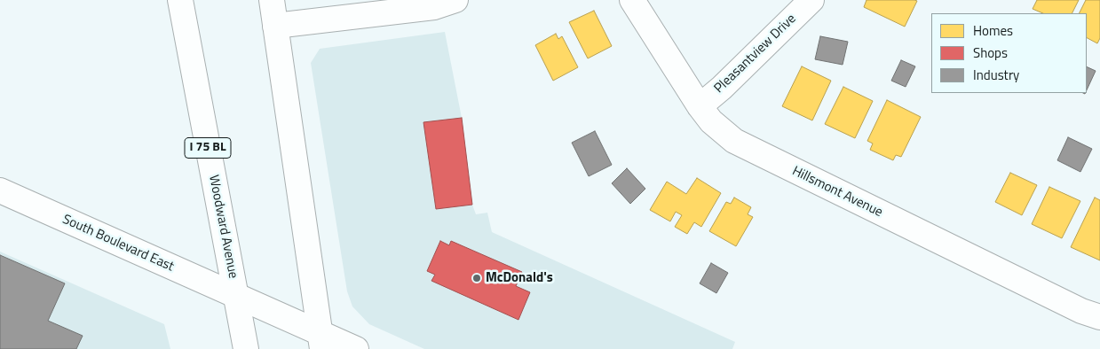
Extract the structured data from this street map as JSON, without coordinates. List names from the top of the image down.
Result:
{
  "streets": {
    "street": [
      "Pleasantview Drive",
      "I 75 BL",
      "Hillsmont Avenue",
      "Woodward Avenue",
      "South Boulevard East"
    ]
  },
  "crossings": [
    ["Pleasantview Drive", "Hillsmont Avenue"],
    ["Woodward Avenue", "South Boulevard East"]
  ],
  "places": ["McDonald's"],
  "legend": ["Homes", "Shops", "Industry"]
}
